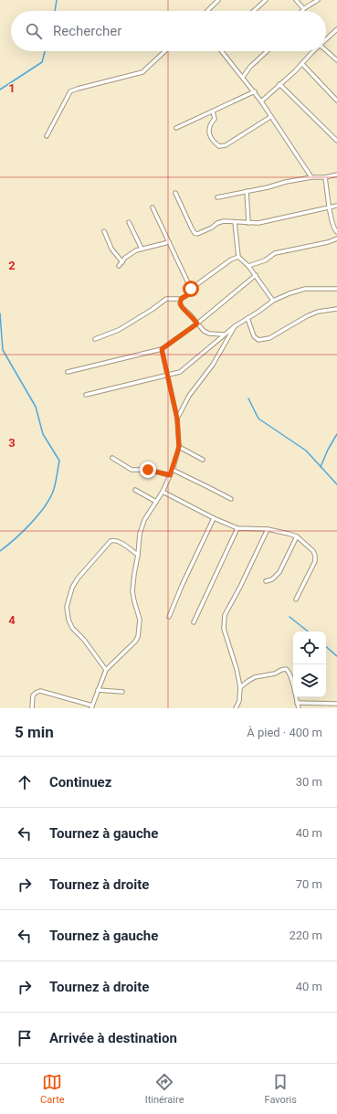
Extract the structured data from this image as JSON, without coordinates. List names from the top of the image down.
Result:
{
  "page": {
    "search": "Rechercher",
    "heading": ["5 min", "À pied · 400 m"],
    "list": [
      ["Continuez", "30 m"],
      ["Tournez à gauche", "40 m"],
      ["Tournez à droite", "70 m"],
      ["Tournez à gauche", "220 m"],
      ["Tournez à droite", "40 m"],
      "Arrivée à destination"
    ],
    "nav": ["Carte", "Itinéraire", "Favoris"]
  },
  "grid": {
    "rows": [
      "1",
      "2",
      "3",
      "4"
    ]
  }
}
